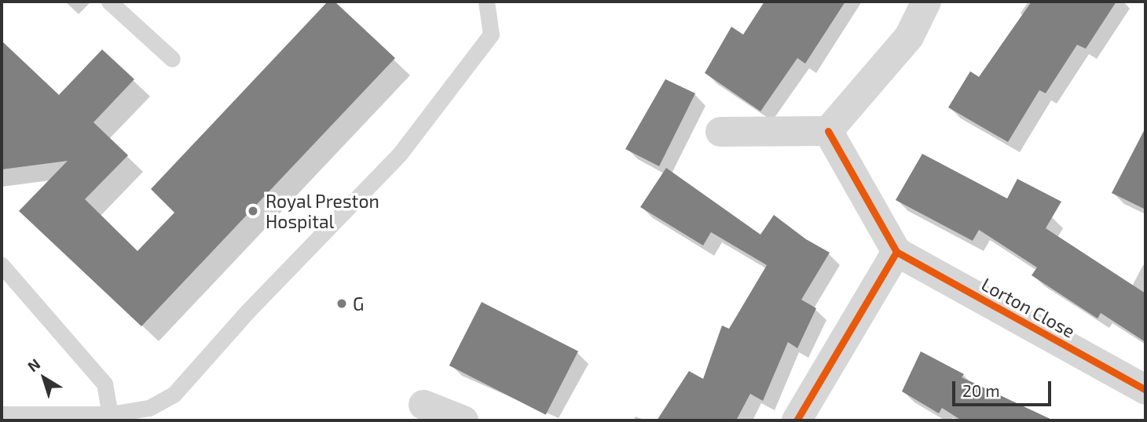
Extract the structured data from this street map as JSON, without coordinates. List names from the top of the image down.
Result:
{
  "streets": {
    "street": ["Lorton Close"]
  },
  "places": ["Royal Preston Hospital", "G"],
  "scale_bar": "20 m",
  "north": "top left"
}
